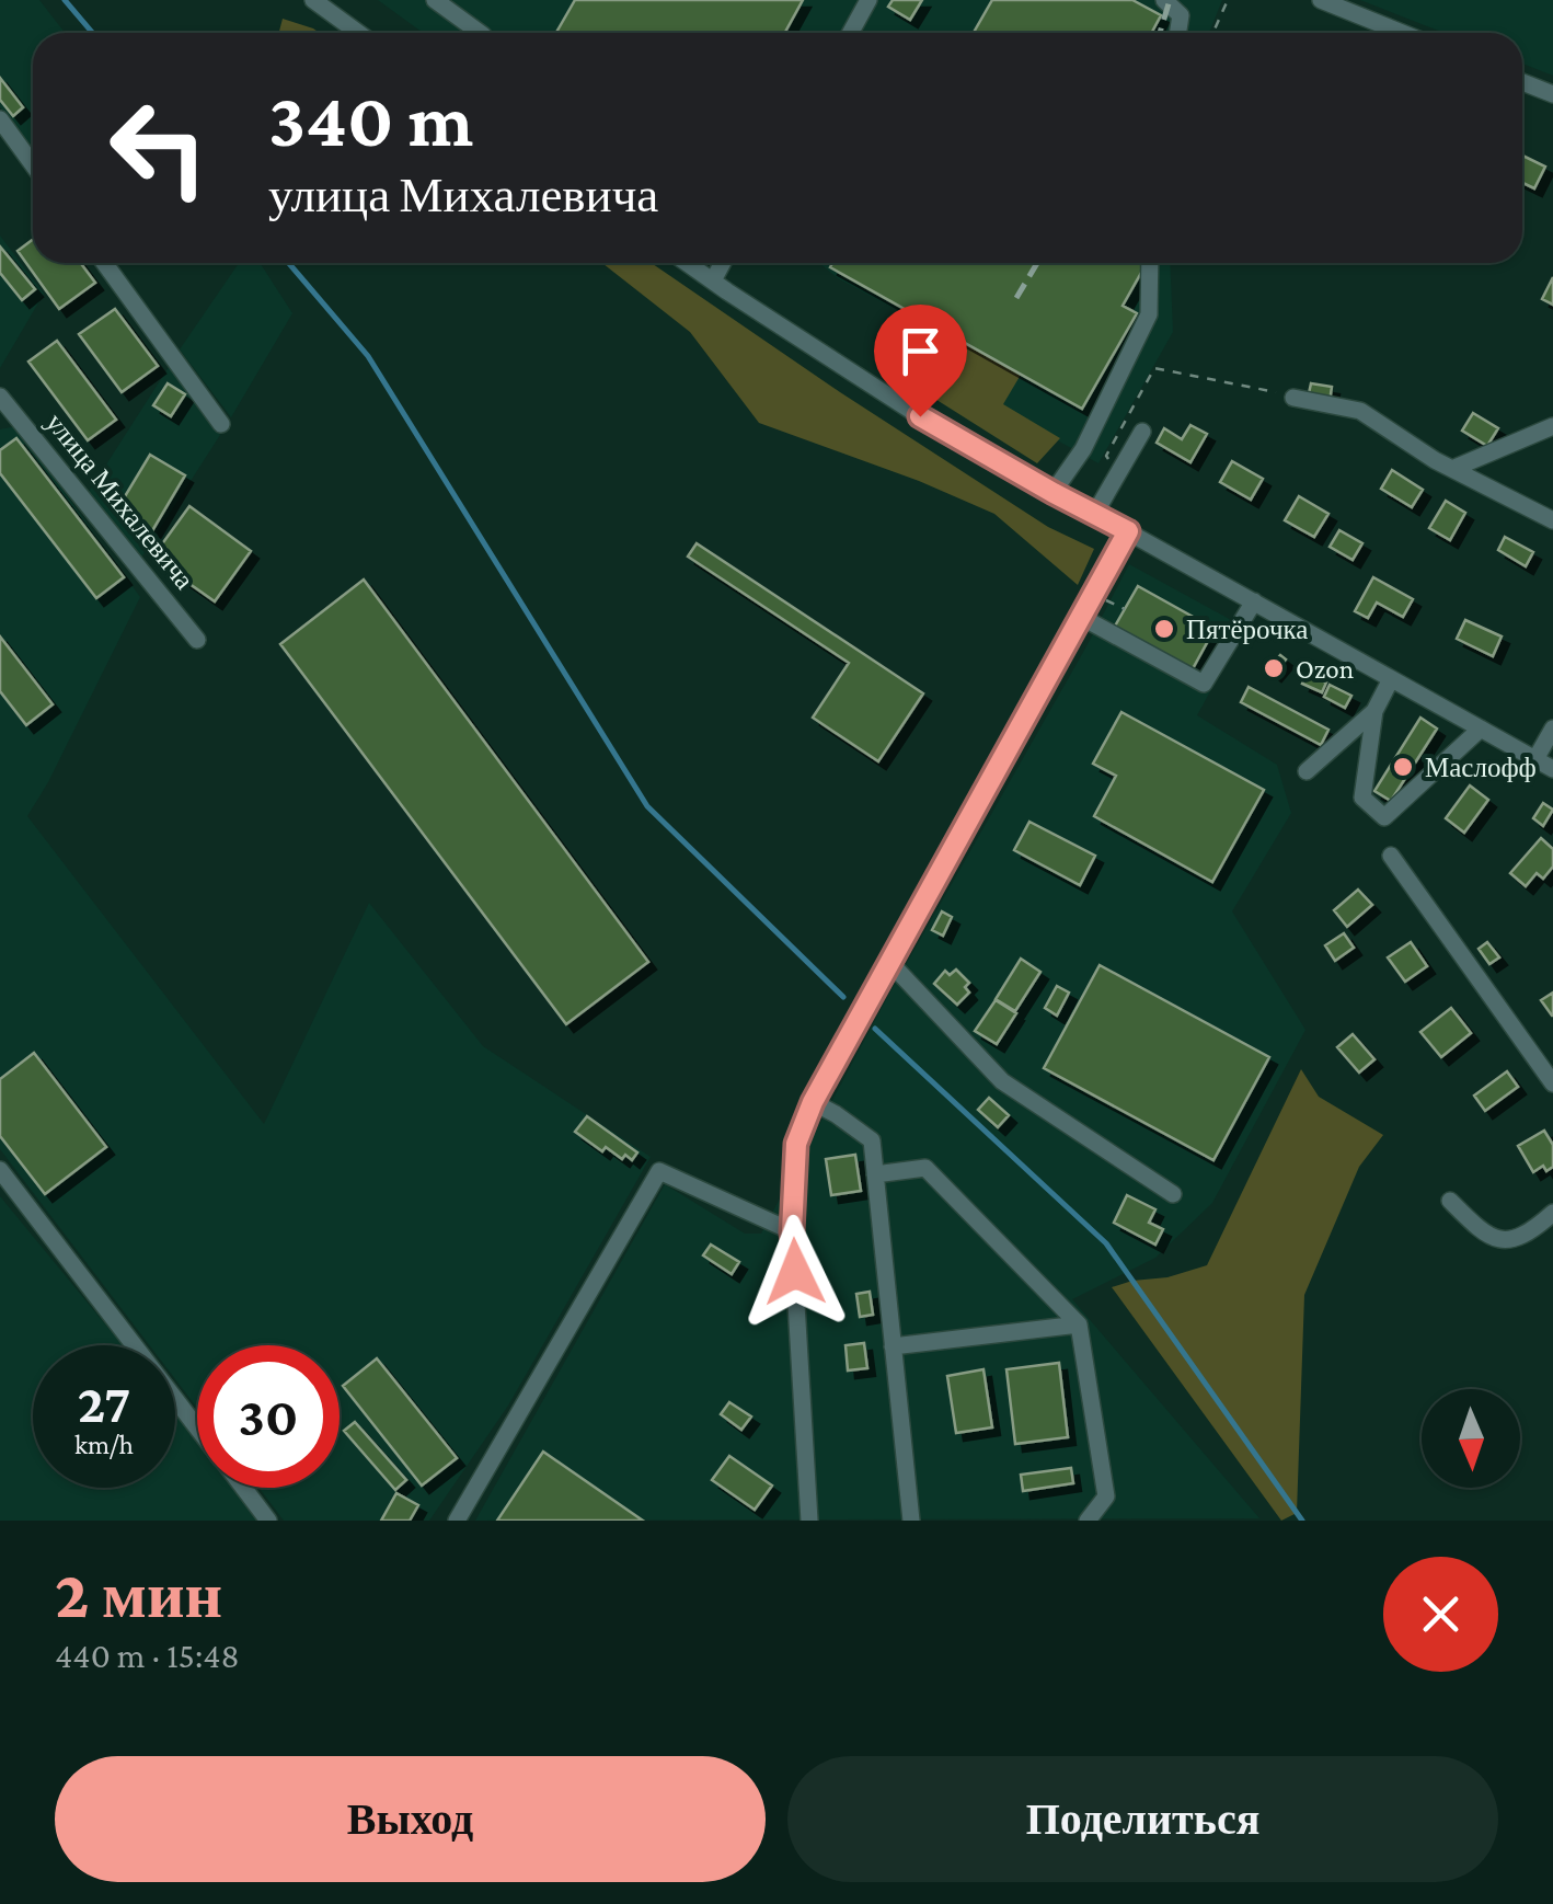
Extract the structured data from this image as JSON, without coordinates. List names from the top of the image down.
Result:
{
  "streets": {
    "street": ["улица Михалевича"]
  },
  "places": ["Пятёрочка", "Ozon", "Маслофф"],
  "north": "bottom",
  "page": {
    "turn": ["340 m", "улица Михалевича"],
    "speed": "27 km/h",
    "limit": "30",
    "heading": ["2 мин", "440 m · 15:48"],
    "buttons": ["Выход", "Поделиться"]
  }
}
